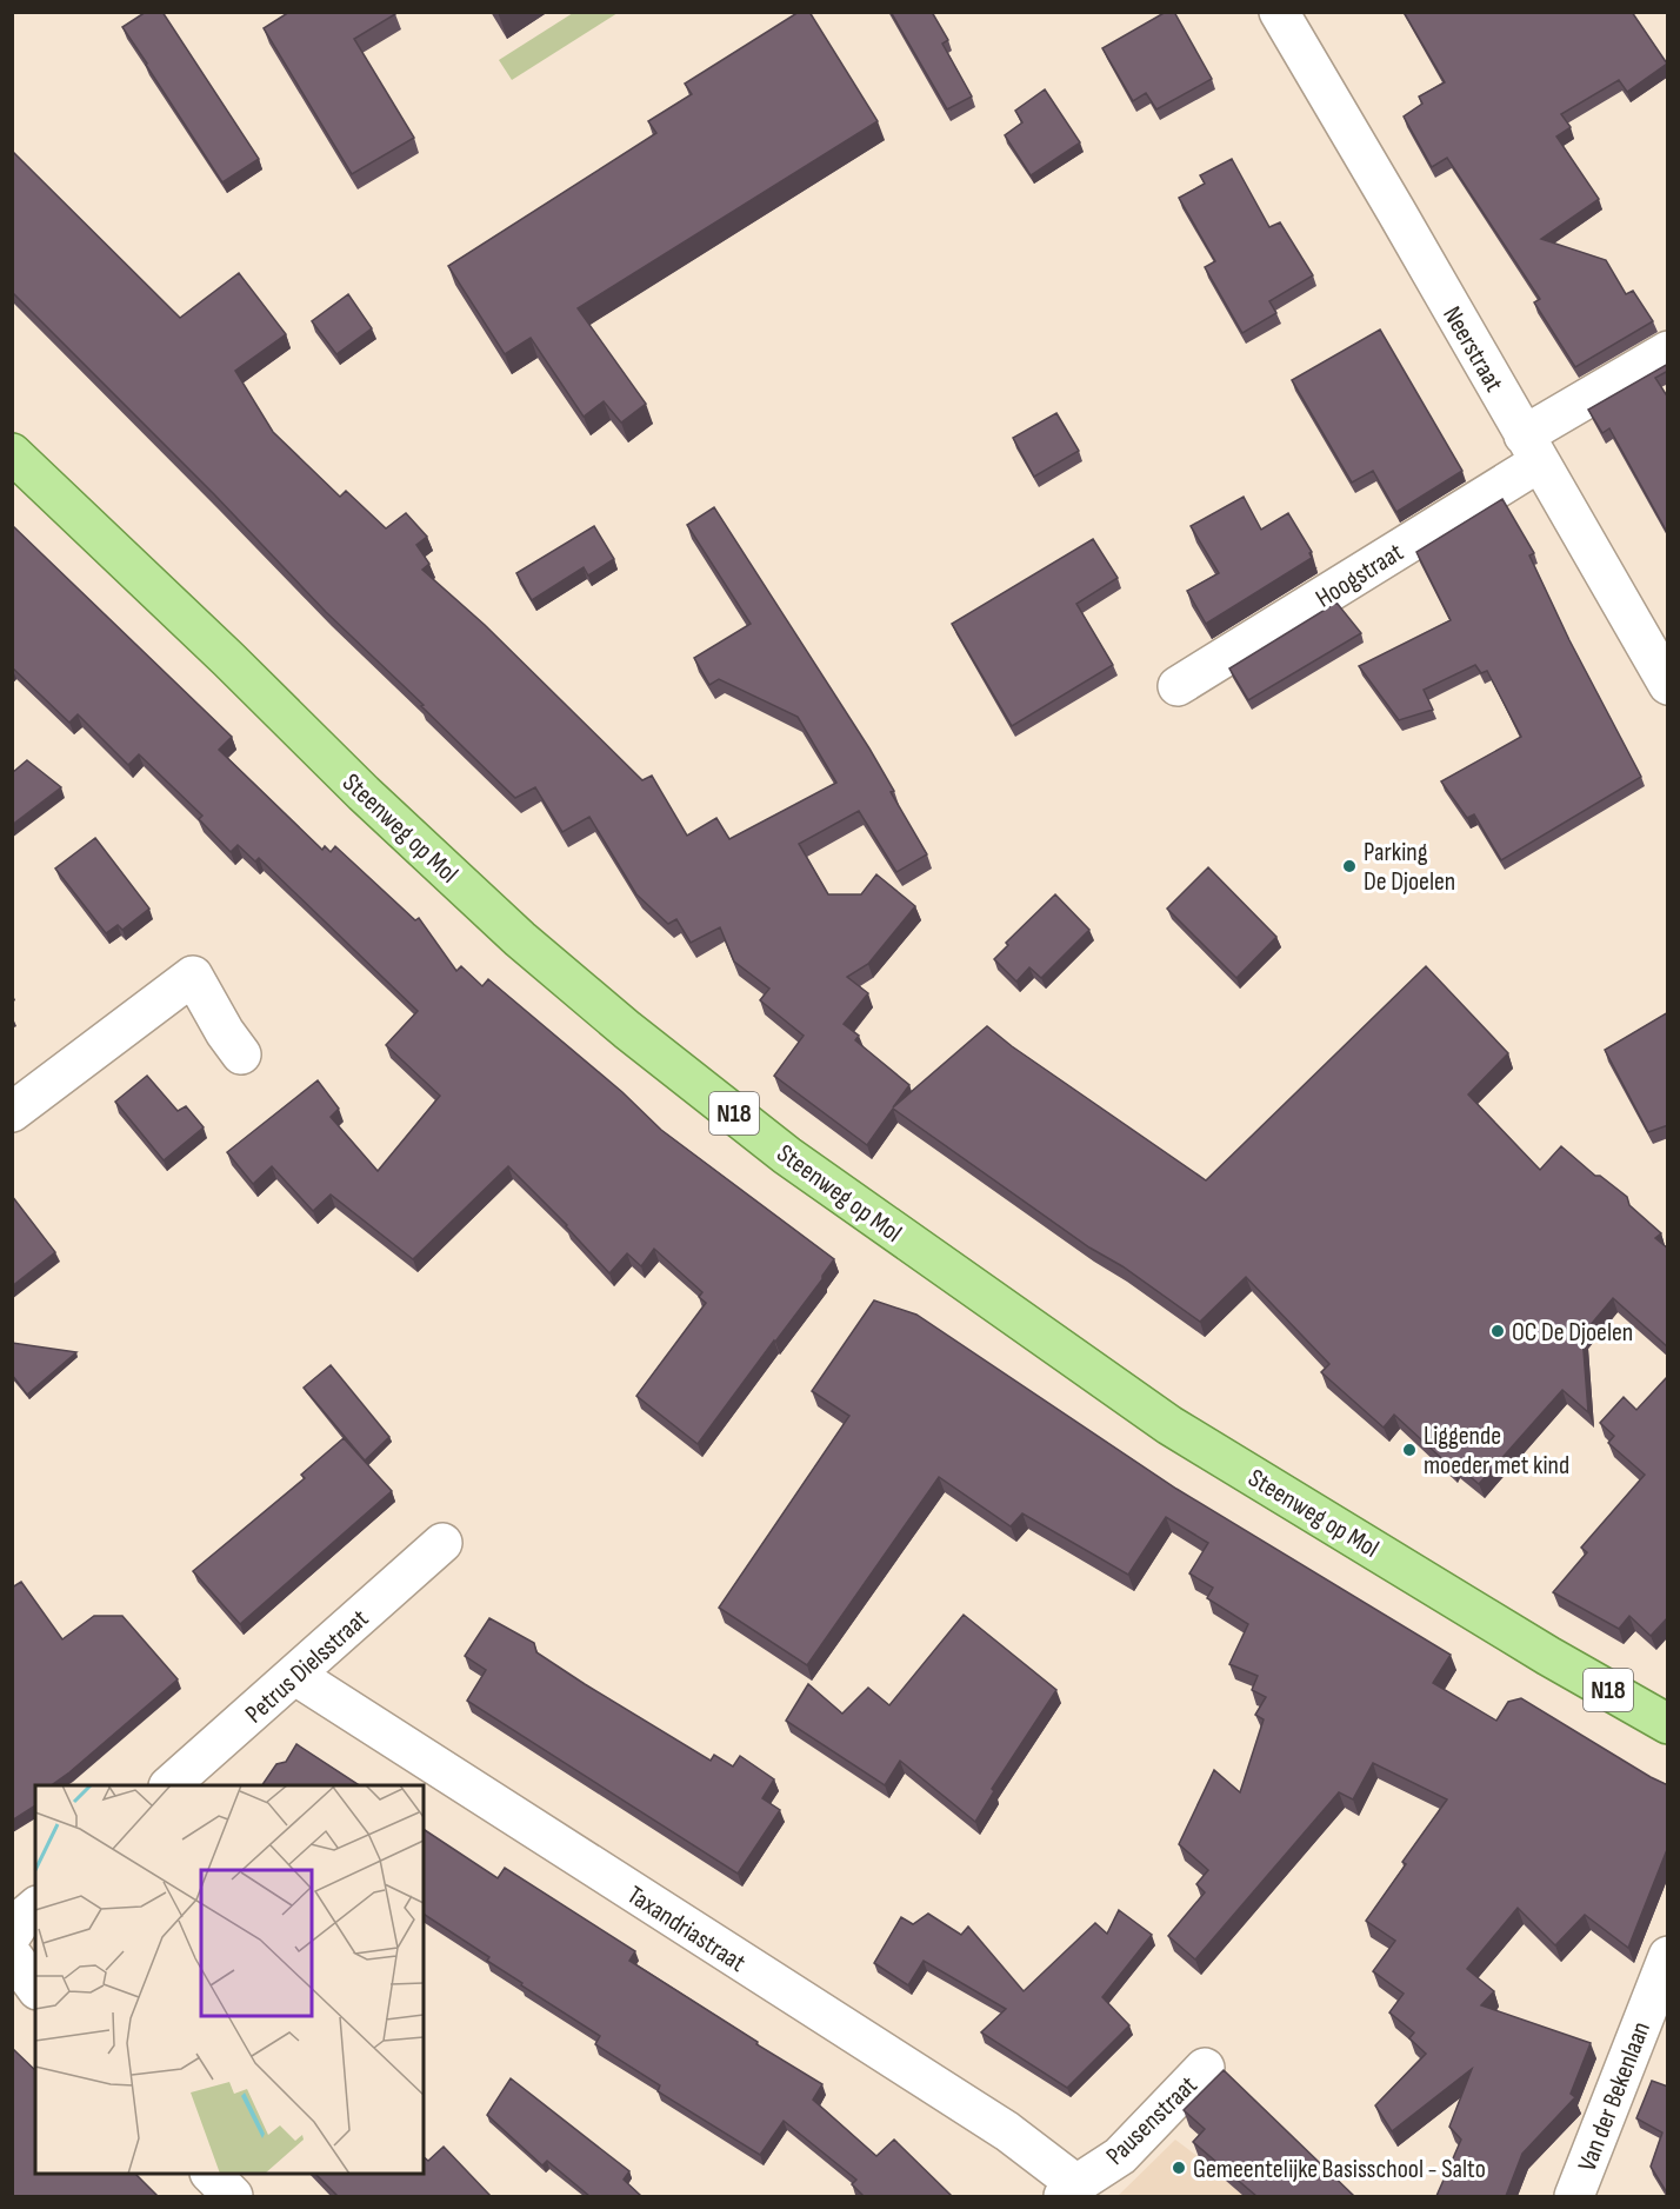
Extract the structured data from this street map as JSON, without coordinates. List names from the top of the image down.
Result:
{
  "streets": {
    "main road": ["Steenweg op Mol", "N18"],
    "street": [
      "Neerstraat",
      "Hoogstraat",
      "Petrus Dielsstraat",
      "Taxandriastraat",
      "Van der Bekenlaan",
      "Pausenstraat"
    ]
  },
  "crossings": [
    ["Neerstraat", "Hoogstraat"],
    ["Petrus Dielsstraat", "Taxandriastraat"],
    ["Taxandriastraat", "Pausenstraat"]
  ],
  "places": [
    "Parking De Djoelen",
    "OC De Djoelen",
    "Liggende moeder met kind",
    "Gemeentelijke Basisschool - Salto"
  ]
}
